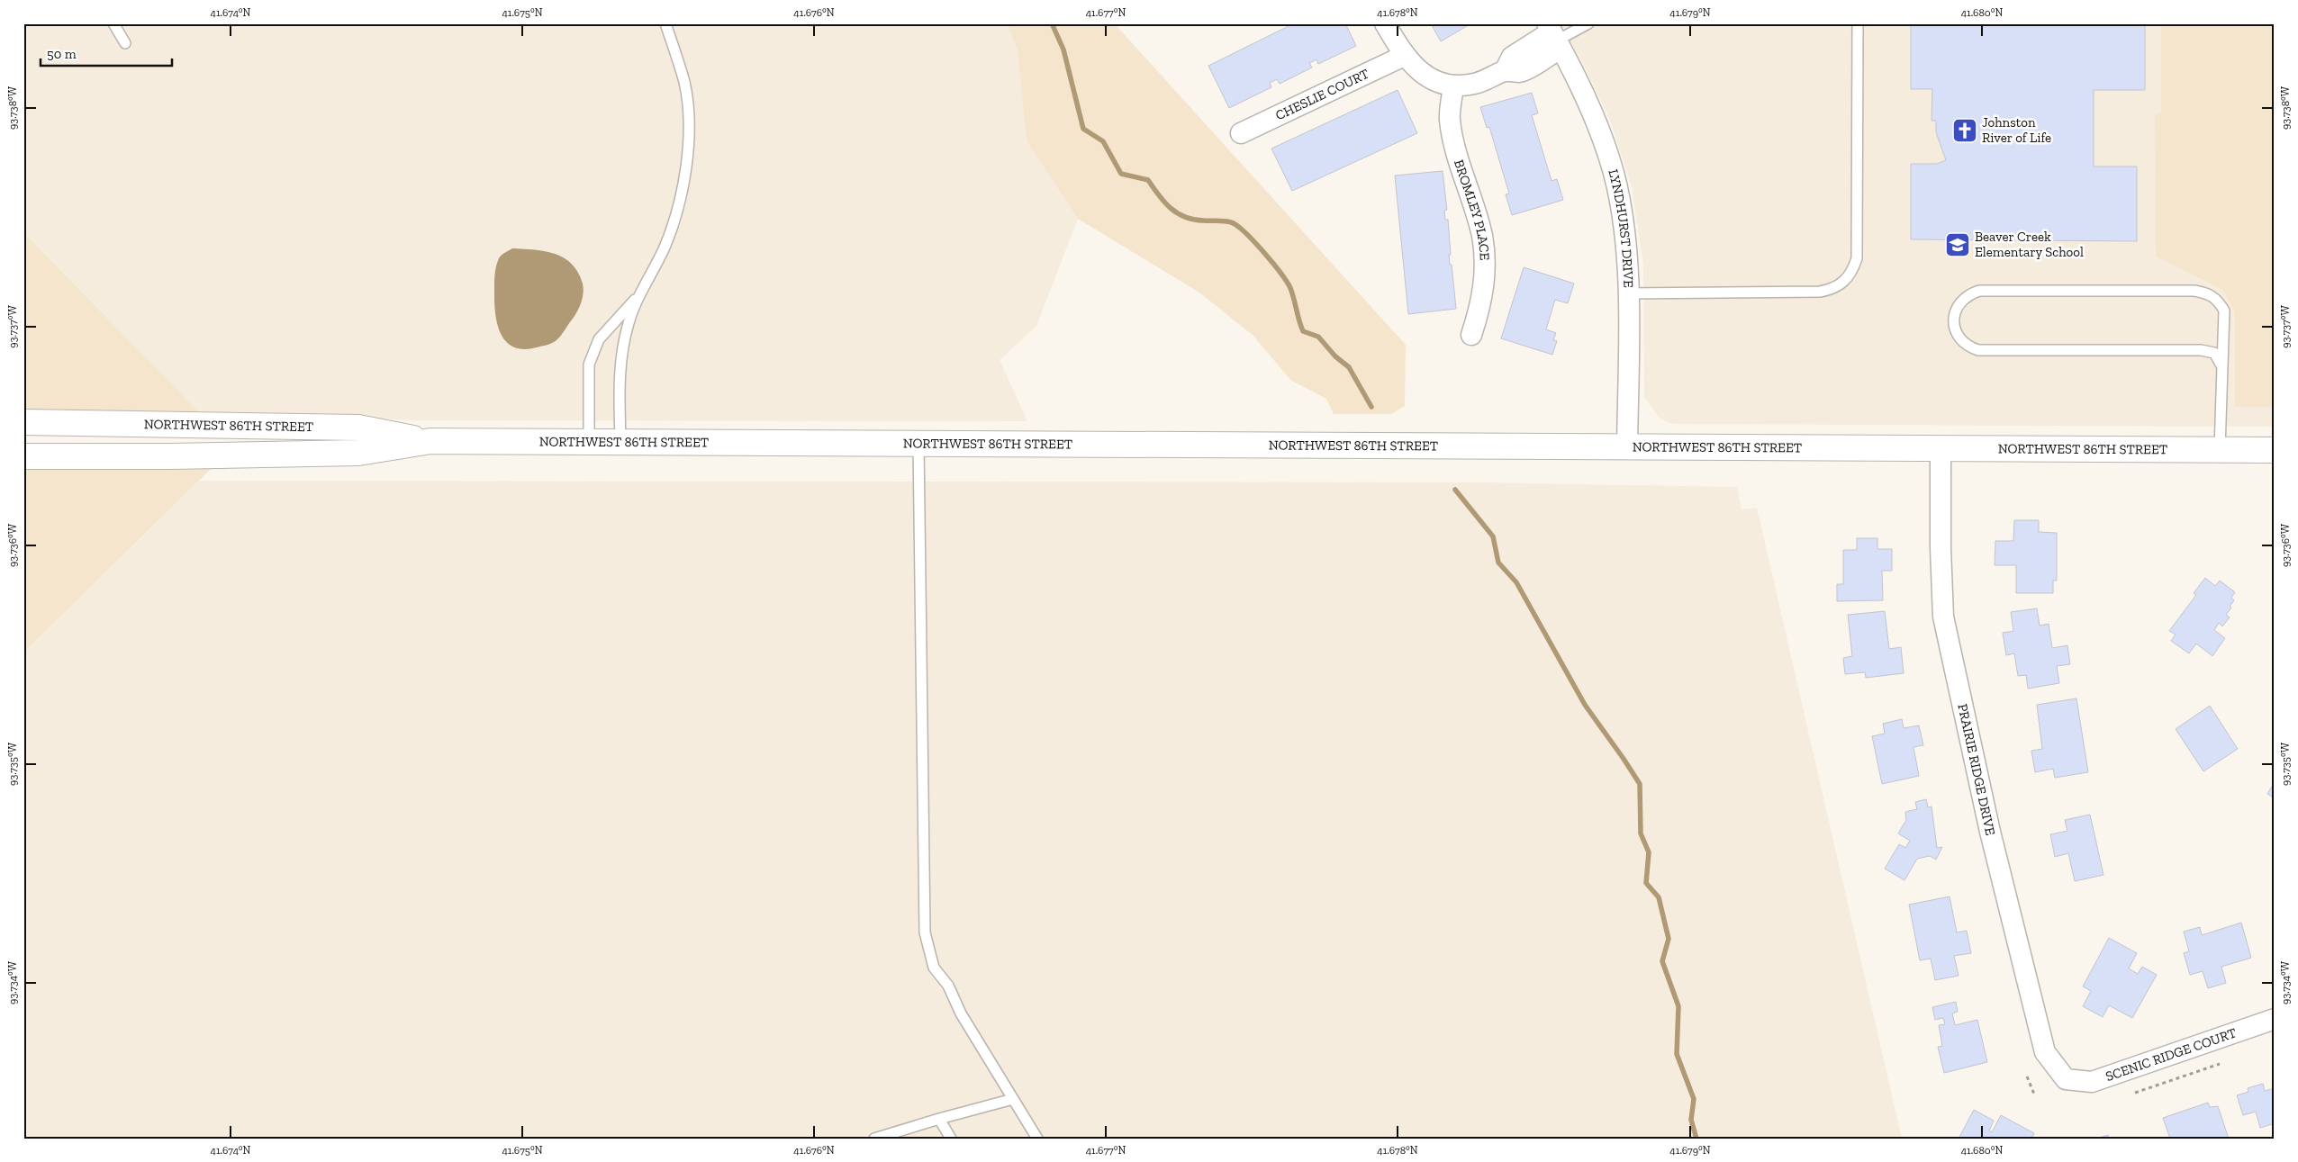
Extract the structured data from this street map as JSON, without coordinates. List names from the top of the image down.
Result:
{
  "streets": {
    "main road": ["NORTHWEST 86TH STREET"],
    "street": [
      "CHESLIE COURT",
      "BROMLEY PLACE",
      "LYNDHURST DRIVE",
      "PRAIRIE RIDGE DRIVE",
      "SCENIC RIDGE COURT"
    ]
  },
  "crossings": [
    ["LYNDHURST DRIVE", "NORTHWEST 86TH STREET"],
    ["NORTHWEST 86TH STREET", "PRAIRIE RIDGE DRIVE"],
    ["PRAIRIE RIDGE DRIVE", "SCENIC RIDGE COURT"]
  ],
  "places": {
    "church": ["Johnston River of Life"],
    "school or university": ["Beaver Creek Elementary School"]
  },
  "scale_bar": "50 m",
  "coordinates": [
    "41.674°N",
    "41.675°N",
    "41.676°N",
    "41.677°N",
    "41.678°N",
    "41.679°N",
    "41.680°N",
    "93.738°W",
    "93.737°W",
    "93.736°W",
    "93.735°W",
    "93.734°W"
  ]
}
